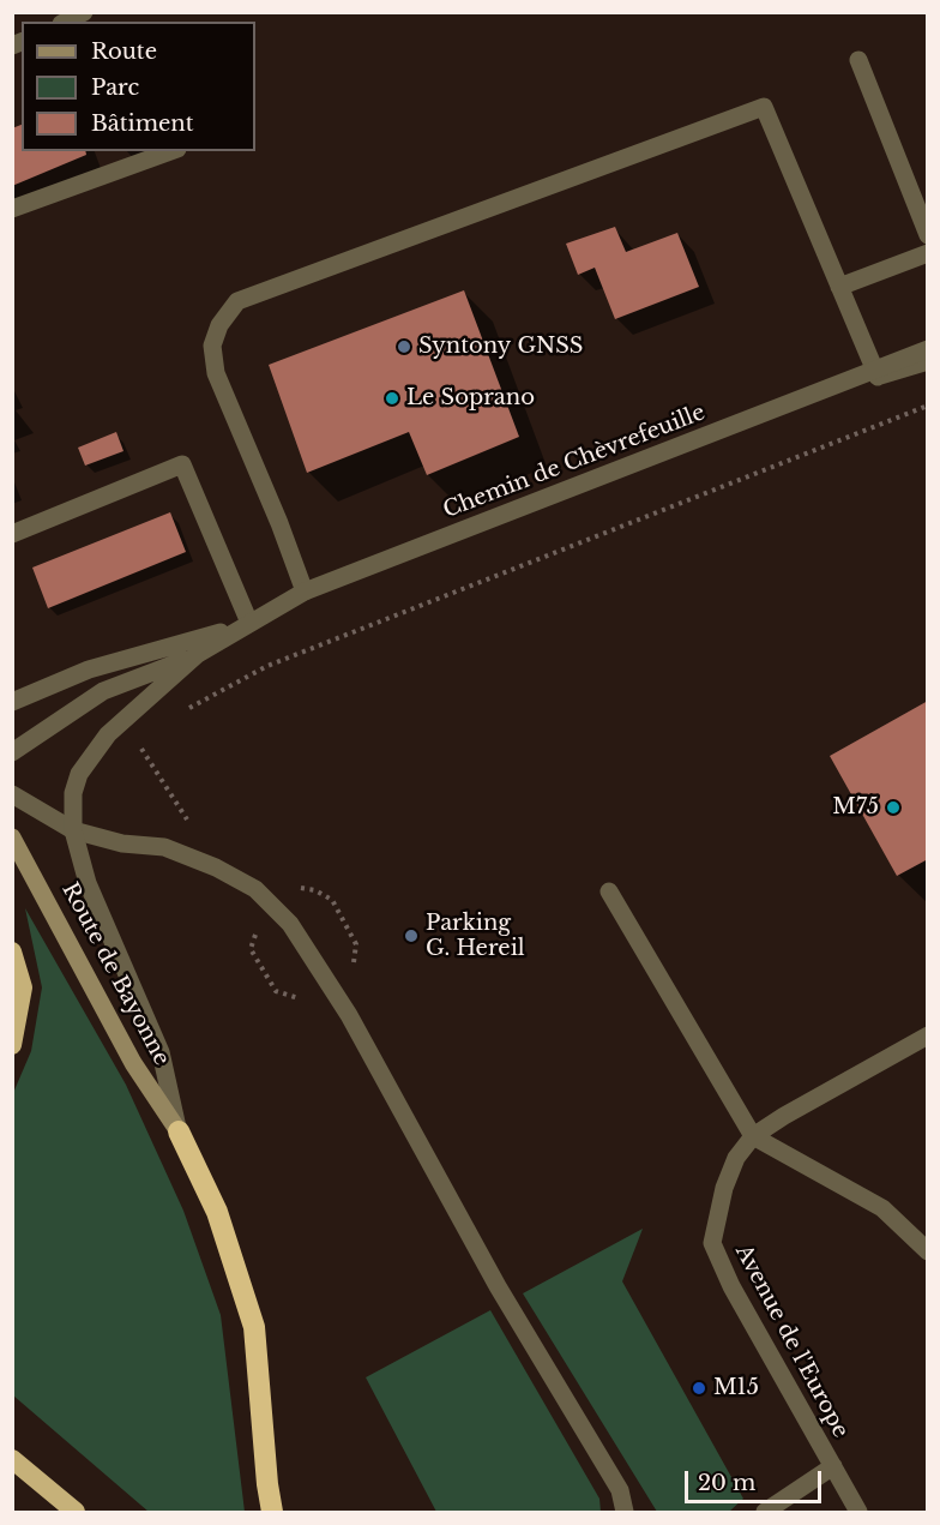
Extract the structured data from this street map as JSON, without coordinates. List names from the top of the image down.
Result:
{
  "streets": {
    "main road": ["Route de Bayonne"],
    "street": ["Chemin de Chèvrefeuille", "Avenue de l'Europe"]
  },
  "crossings": [
    ["Chemin de Chèvrefeuille", "Route de Bayonne"]
  ],
  "places": [
    "Syntony GNSS",
    "Le Soprano",
    "M75",
    "Parking G. Hereil",
    "M15"
  ],
  "legend": ["Route", "Parc", "Bâtiment"],
  "scale_bar": "20 m"
}
